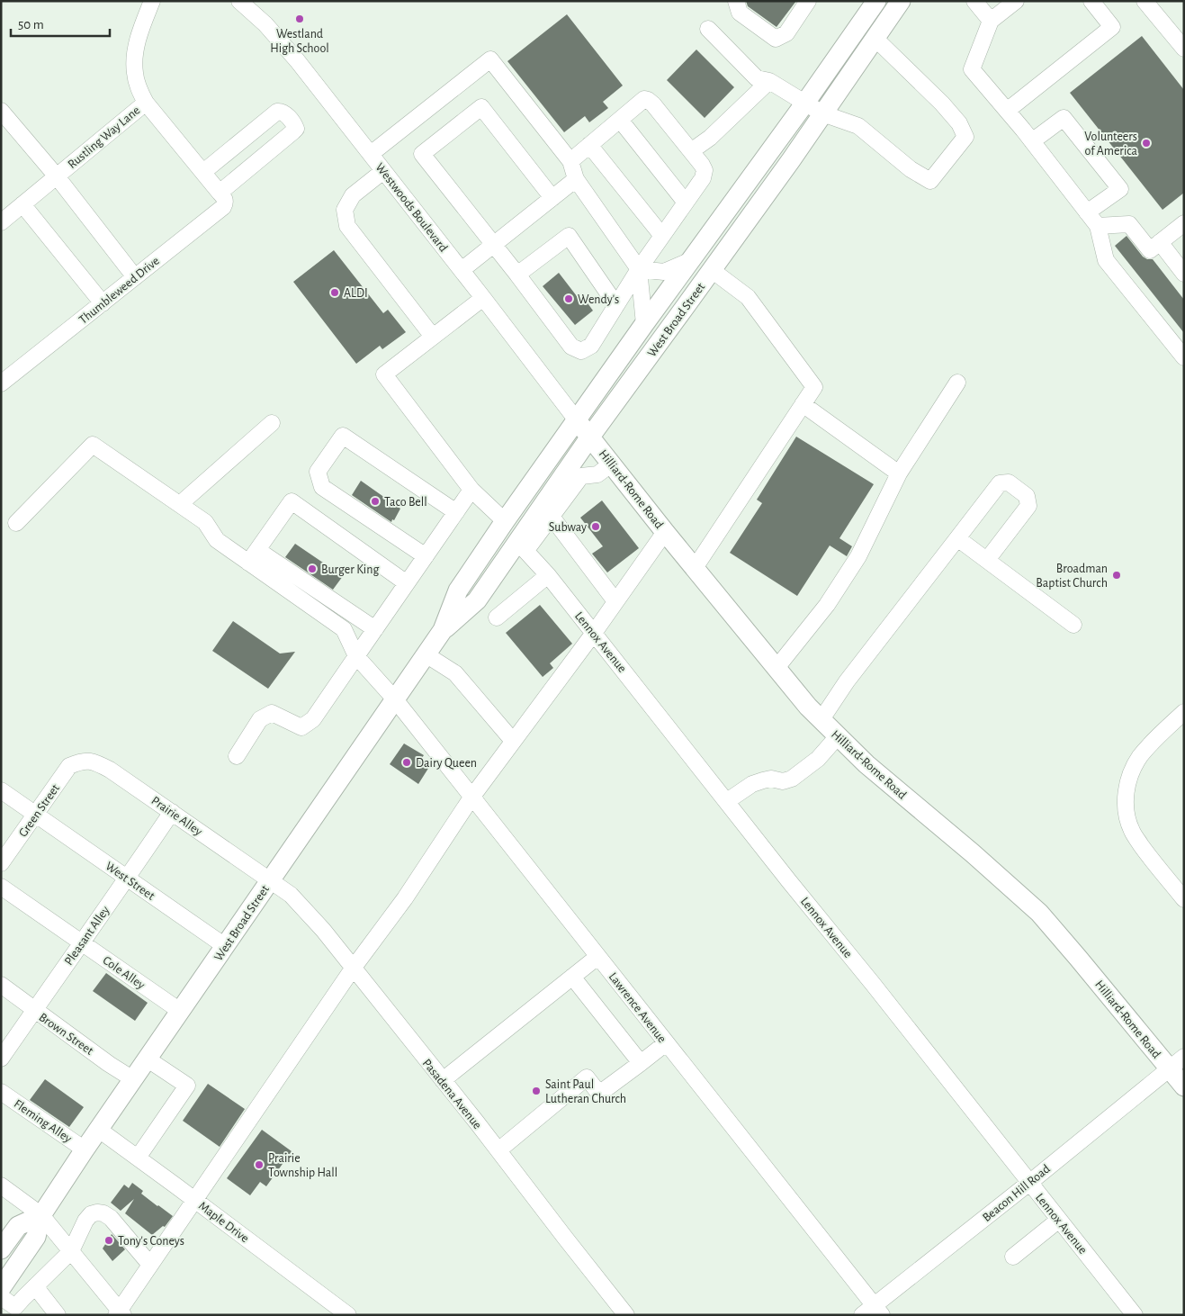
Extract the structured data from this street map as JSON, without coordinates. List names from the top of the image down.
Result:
{
  "streets": {
    "main road": ["West Broad Street", "Hilliard-Rome Road"],
    "street": [
      "Rustling Way Lane",
      "Westwoods Boulevard",
      "Thumbleweed Drive",
      "Lennox Avenue",
      "Green Street",
      "Prairie Alley",
      "West Street",
      "Pleasant Alley",
      "Cole Alley",
      "Lawrence Avenue",
      "Brown Street",
      "Pasadena Avenue",
      "Fleming Alley",
      "Beacon Hill Road",
      "Maple Drive"
    ]
  },
  "crossings": [
    ["Westwoods Boulevard", "West Broad Street"],
    ["Westwoods Boulevard", "Hilliard-Rome Road"],
    ["West Broad Street", "Hilliard-Rome Road"],
    ["West Broad Street", "Lennox Avenue"],
    ["West Broad Street", "Prairie Alley"],
    ["West Broad Street", "West Street"],
    ["West Broad Street", "Cole Alley"],
    ["West Broad Street", "Lawrence Avenue"],
    ["West Broad Street", "Brown Street"],
    ["West Broad Street", "Pasadena Avenue"],
    ["West Broad Street", "Fleming Alley"],
    ["West Broad Street", "Maple Drive"],
    ["Hilliard-Rome Road", "Beacon Hill Road"],
    ["Lennox Avenue", "Beacon Hill Road"],
    ["Green Street", "Prairie Alley"],
    ["Green Street", "West Street"],
    ["Prairie Alley", "Pleasant Alley"],
    ["Prairie Alley", "Pasadena Avenue"],
    ["West Street", "Pleasant Alley"],
    ["Pleasant Alley", "Cole Alley"],
    ["Pleasant Alley", "Brown Street"],
    ["Lawrence Avenue", "Beacon Hill Road"]
  ],
  "places": [
    "Westland High School",
    "Volunteers of America",
    "ALDI",
    "Wendy's",
    "Taco Bell",
    "Subway",
    "Burger King",
    "Broadman Baptist Church",
    "Dairy Queen",
    "Saint Paul Lutheran Church",
    "Prairie Township Hall",
    "Tony's Coneys"
  ],
  "scale_bar": "50 m"
}
